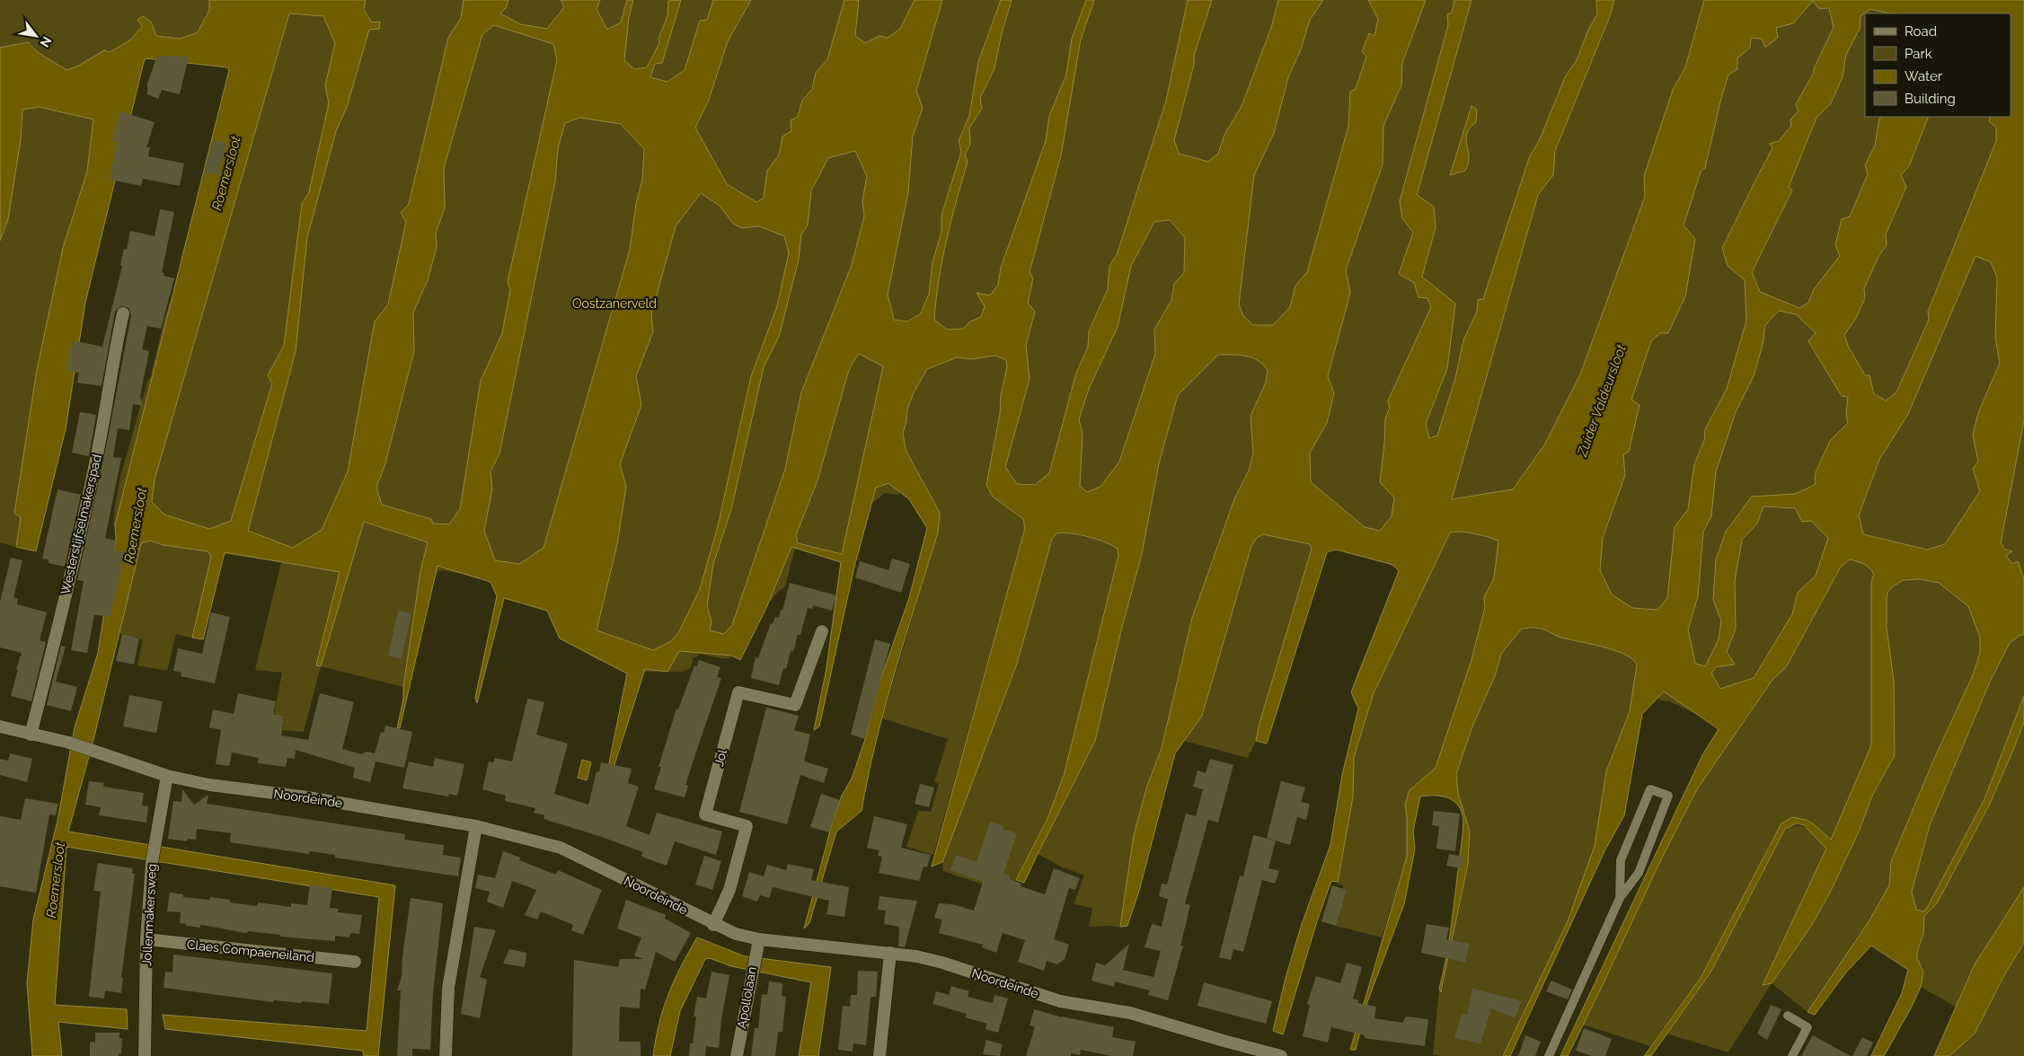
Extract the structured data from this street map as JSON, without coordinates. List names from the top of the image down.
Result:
{
  "streets": {
    "street": [
      "Westerstijfselmakerspad",
      "Jol",
      "Noordeinde",
      "Jollenmakersweg",
      "Claes Compaeneiland",
      "Apollolaan"
    ]
  },
  "crossings": [
    ["Westerstijfselmakerspad", "Noordeinde"],
    ["Jol", "Noordeinde"],
    ["Noordeinde", "Jollenmakersweg"],
    ["Noordeinde", "Apollolaan"],
    ["Jollenmakersweg", "Claes Compaeneiland"]
  ],
  "water": ["Roemersloot", "Zuider Valdeursloot"],
  "parks": ["Oostzanerveld"],
  "legend": [
    "Road",
    "Park",
    "Water",
    "Building"
  ],
  "north": "bottom right"
}
